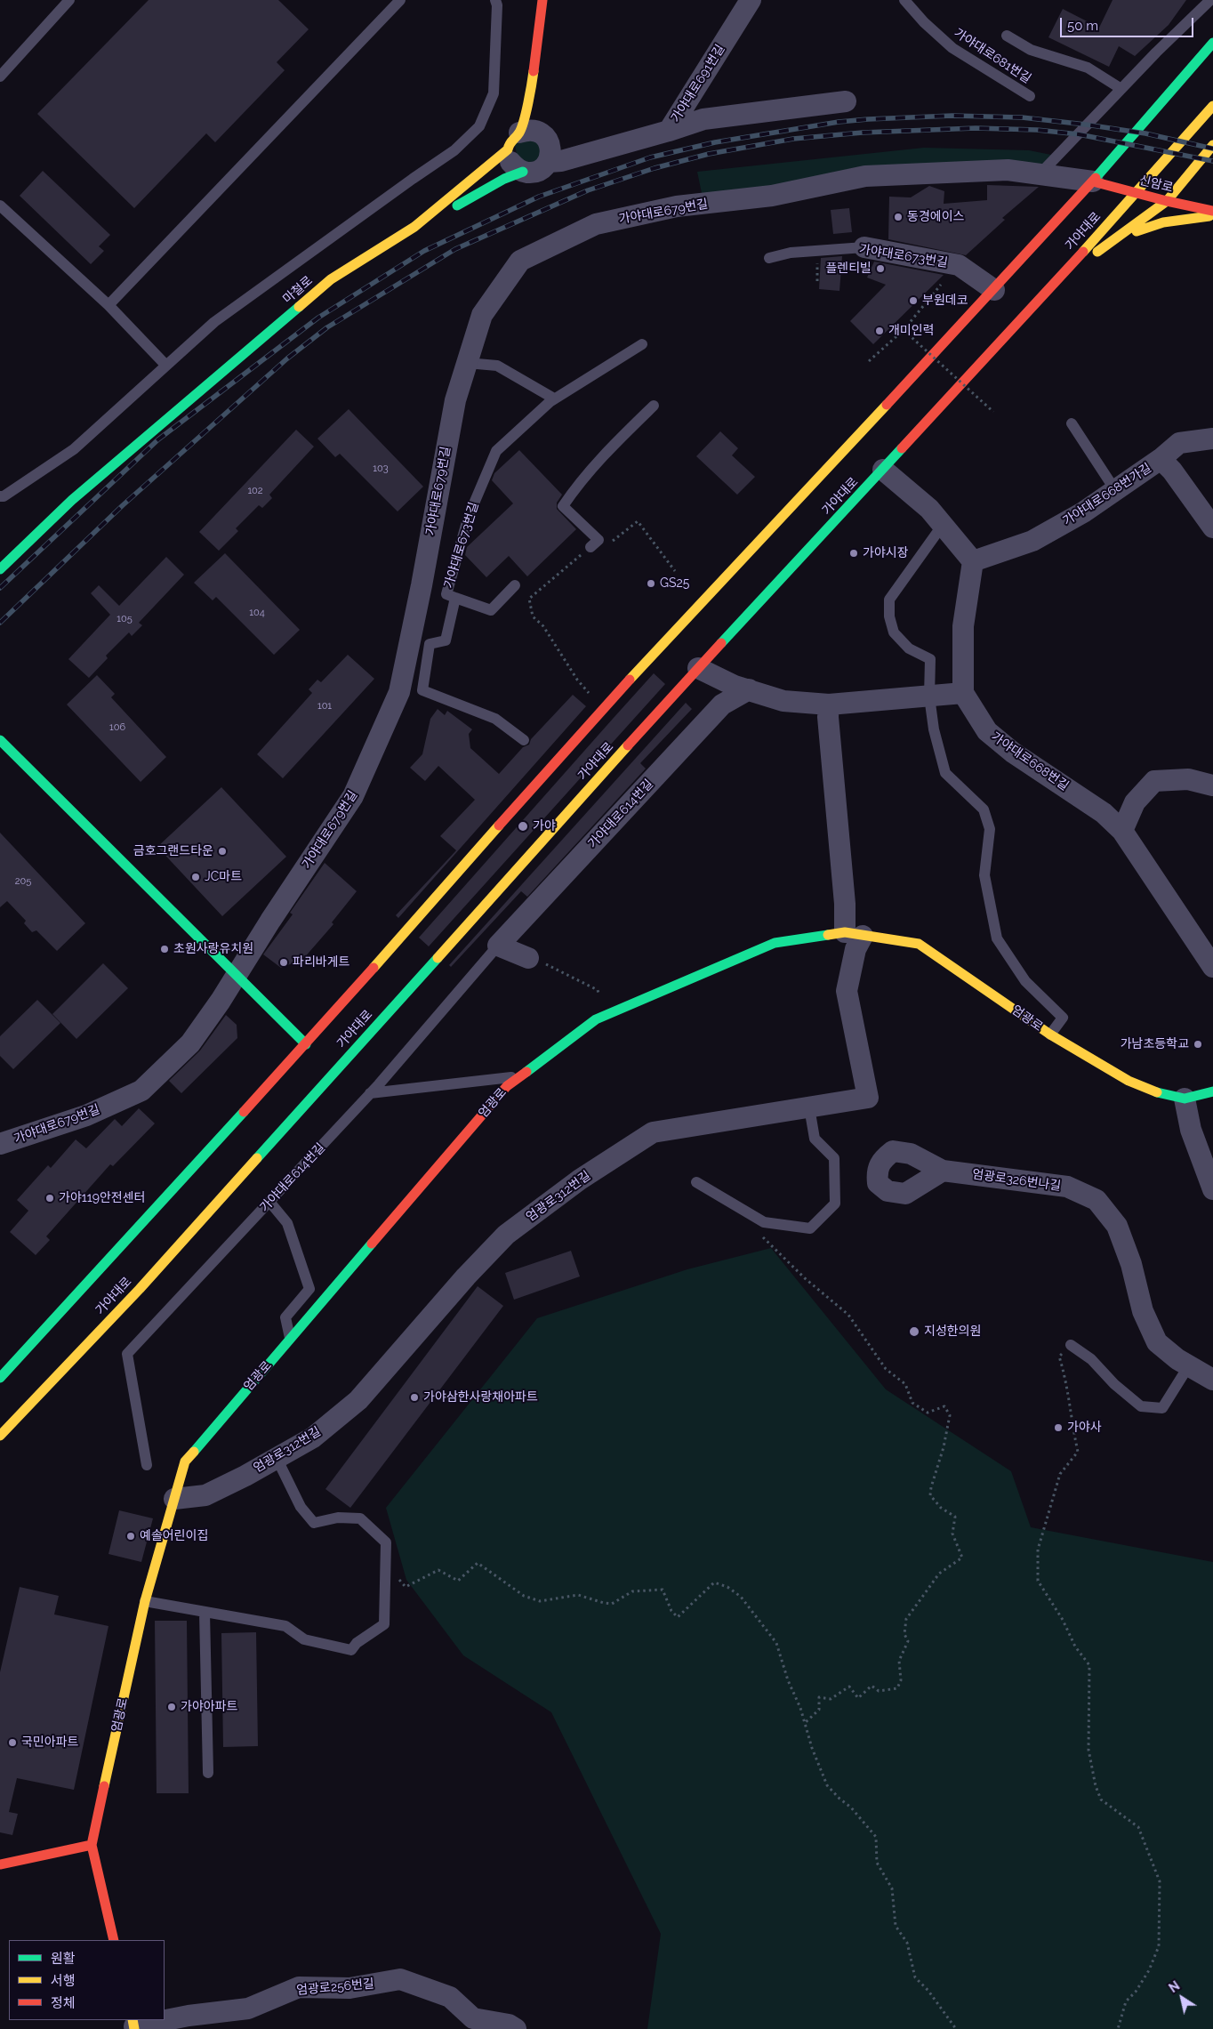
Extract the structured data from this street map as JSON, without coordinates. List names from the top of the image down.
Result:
{
  "streets": {
    "main road": [
      "신암로",
      "가야대로",
      "마철로",
      "엄광로"
    ],
    "street": [
      "가야대로691번길",
      "가야대로679번길",
      "가야대로673번길",
      "가야대로668번가길",
      "가야대로668번길",
      "가야대로614번길",
      "엄광로326번나길",
      "엄광로312번길",
      "엄광로256번길"
    ],
    "lane": ["가야대로681번길"]
  },
  "crossings": [
    ["가야대로691번길", "마철로"],
    ["신암로", "가야대로679번길"],
    ["신암로", "가야대로"],
    ["엄광로", "엄광로312번길"]
  ],
  "places": [
    "동경에이스",
    "플렌티빌",
    "부원데코",
    "개미인력",
    "가야시장",
    "GS25",
    "가야",
    "금호그랜드타운",
    "JC마트",
    "초원사랑유치원",
    "파리바게트",
    "가남초등학교",
    "가야119안전센터",
    "지성한의원",
    "가야삼한사랑채아파트",
    "가야사",
    "예솔어린이집",
    "가야아파트",
    "국민아파트"
  ],
  "house_numbers": [
    "103",
    "102",
    "104",
    "105",
    "101",
    "106",
    "205"
  ],
  "legend": ["원활", "서행", "정체"],
  "scale_bar": "50 m",
  "north": "top left"
}
